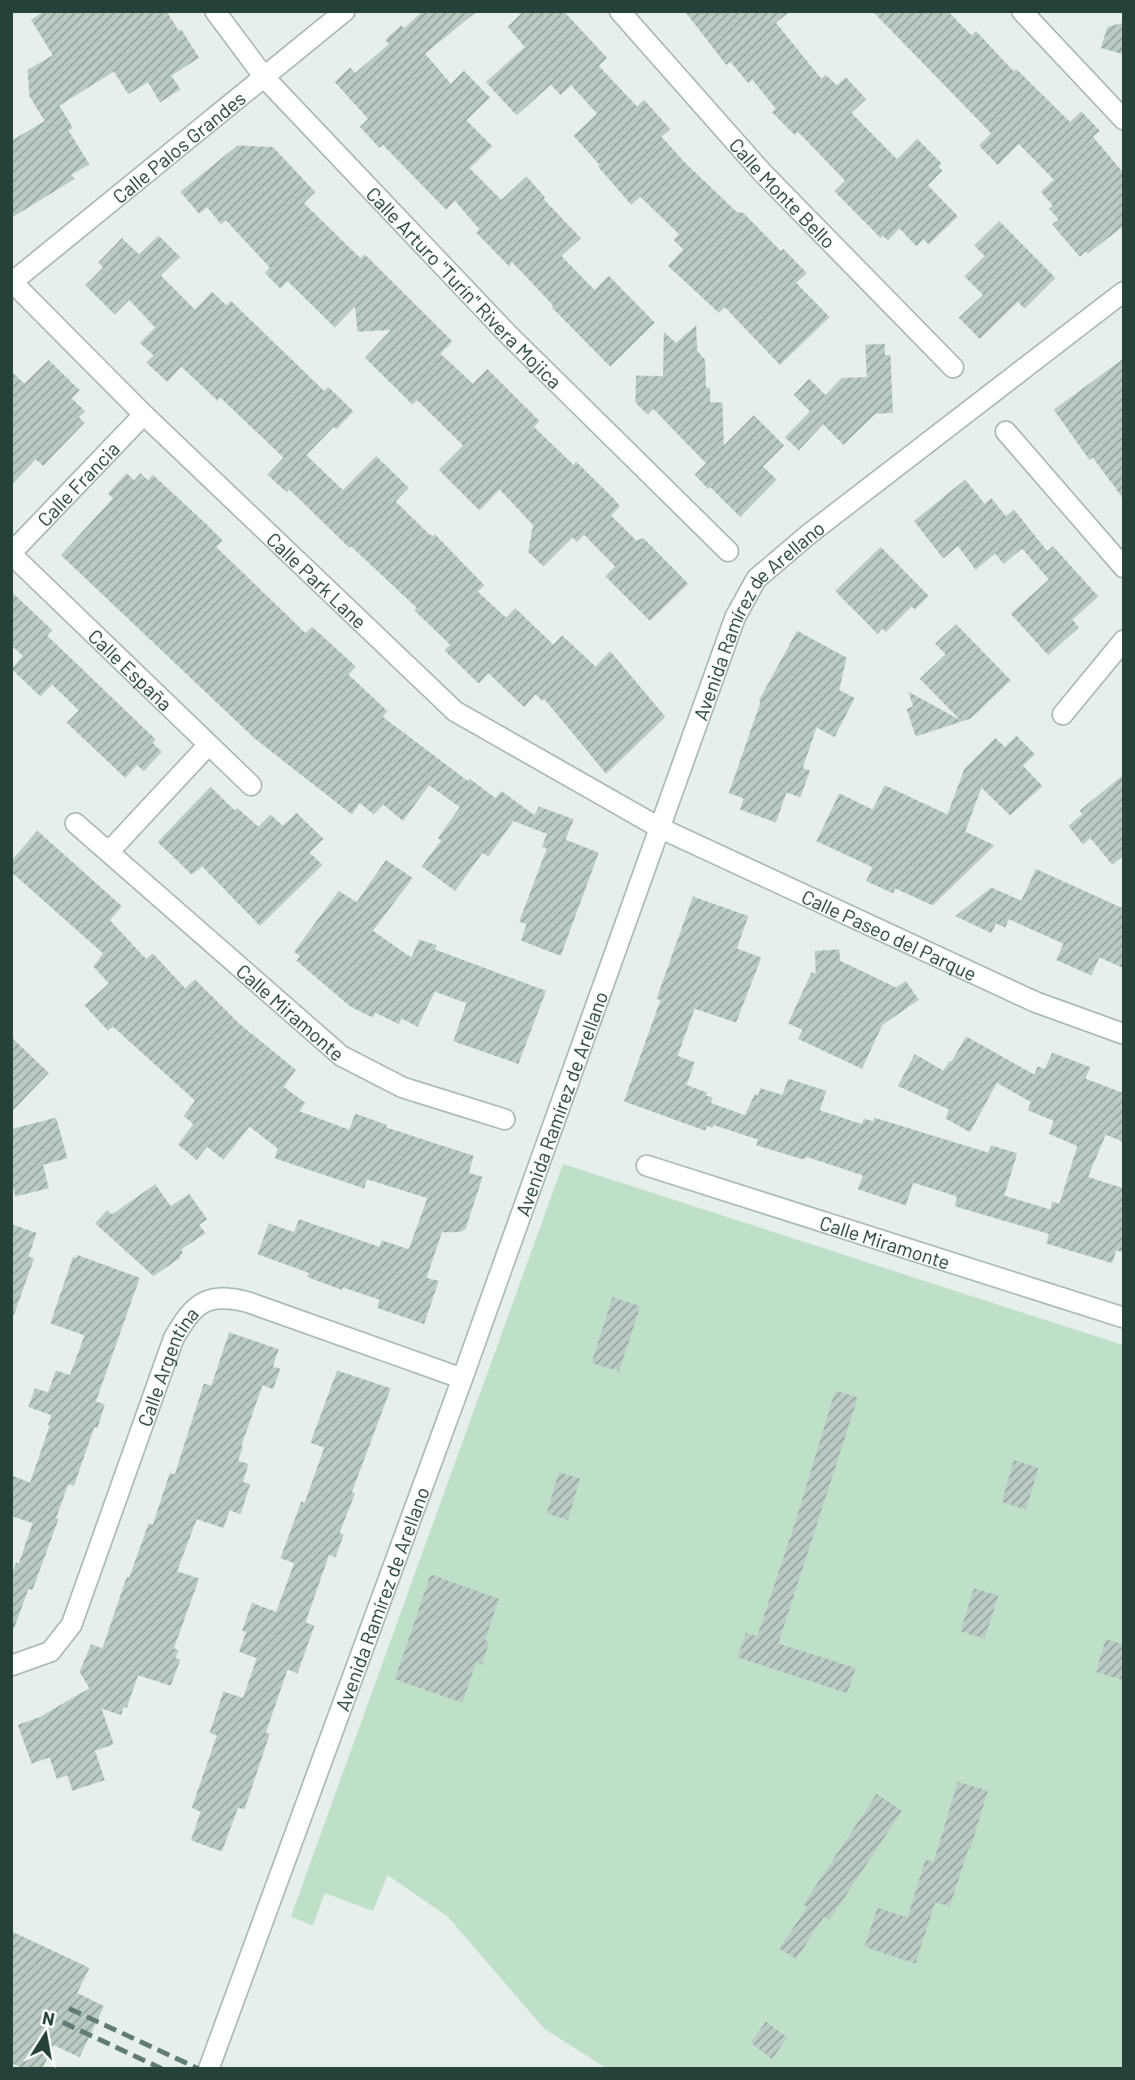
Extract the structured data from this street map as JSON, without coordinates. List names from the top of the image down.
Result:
{
  "streets": {
    "street": [
      "Calle Palos Grandes",
      "Calle Monte Bello",
      "Calle Arturo \"Turín\" Rivera Mojica",
      "Calle Francia",
      "Calle Park Lane",
      "Avenida Ramírez de Arellano",
      "Calle España",
      "Calle Paseo del Parque",
      "Calle Miramonte",
      "Calle Argentina"
    ]
  },
  "crossings": [
    ["Calle Palos Grandes", "Calle Arturo \"Turín\" Rivera Mojica"],
    ["Calle Palos Grandes", "Calle Park Lane"],
    ["Calle Francia", "Calle Park Lane"],
    ["Calle Francia", "Calle España"],
    ["Calle Park Lane", "Avenida Ramírez de Arellano"],
    ["Calle Park Lane", "Calle Paseo del Parque"],
    ["Avenida Ramírez de Arellano", "Calle Paseo del Parque"],
    ["Avenida Ramírez de Arellano", "Calle Argentina"]
  ],
  "north": "top"
}
